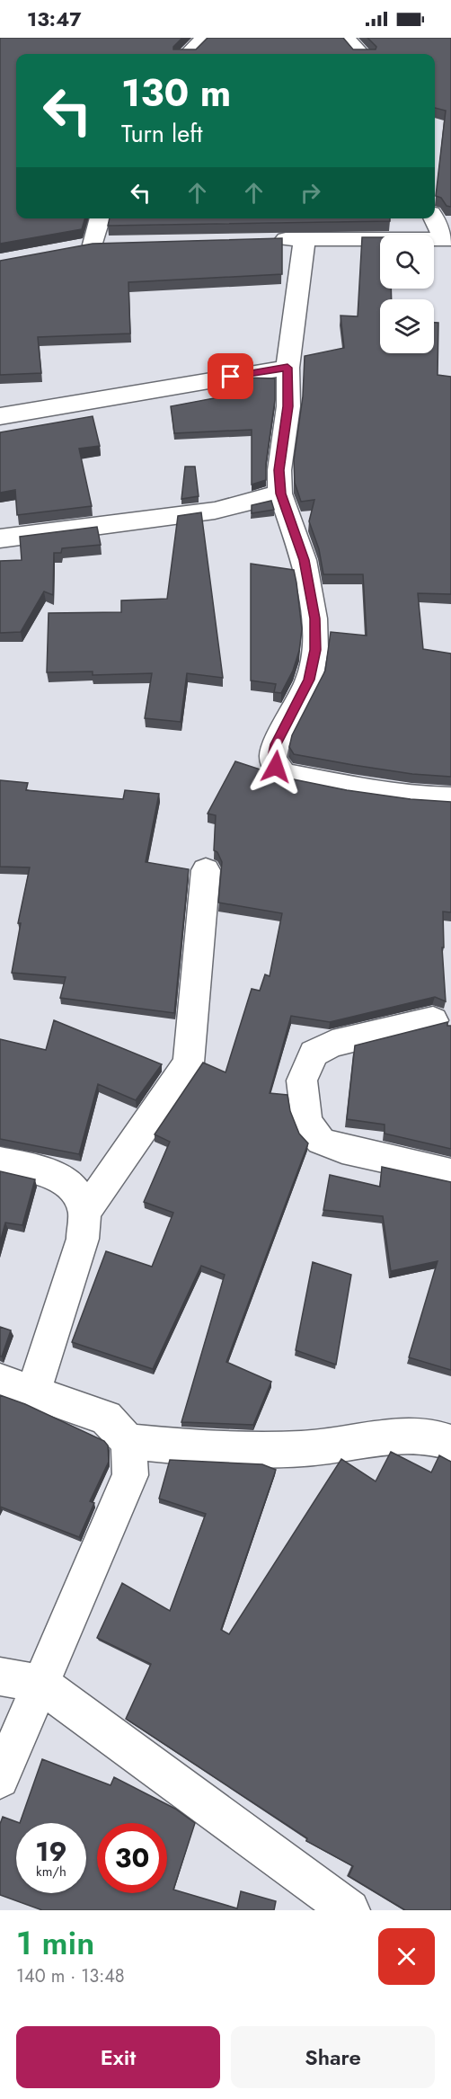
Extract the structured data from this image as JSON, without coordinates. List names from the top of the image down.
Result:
{
  "page": {
    "status": "13:47",
    "turn": ["130 m", "Turn left"],
    "speed": "19 km/h",
    "limit": "30",
    "heading": ["1 min", "140 m · 13:48"],
    "buttons": ["Exit", "Share"]
  }
}
